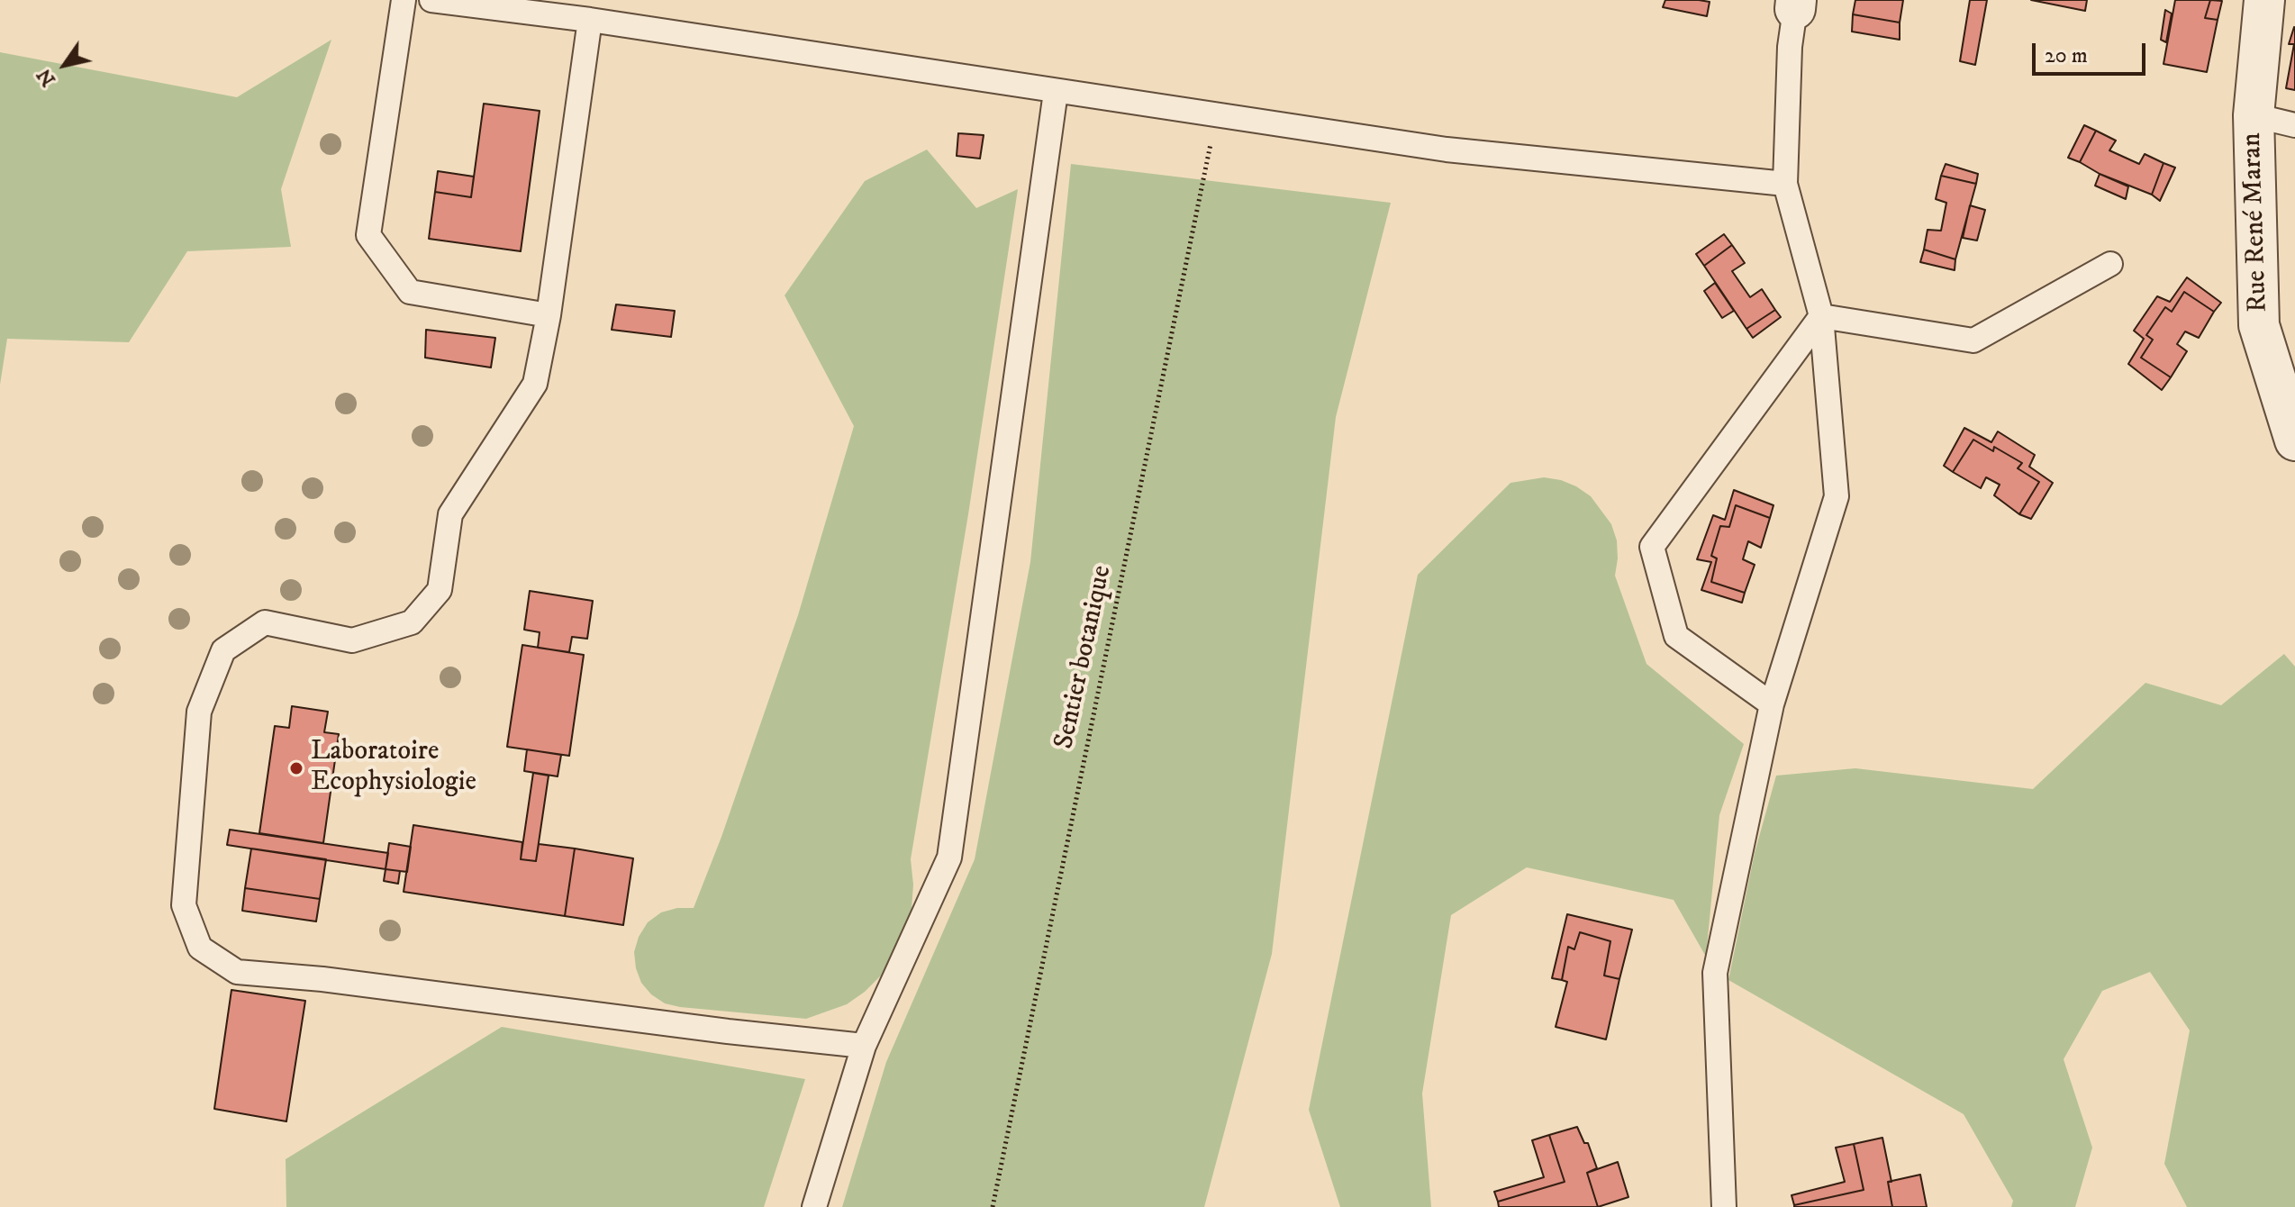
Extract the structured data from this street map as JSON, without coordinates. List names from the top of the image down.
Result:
{
  "streets": {
    "street": ["Rue René Maran"],
    "path": ["Sentier botanique"]
  },
  "places": ["Laboratoire Ecophysiologie"],
  "scale_bar": "20 m",
  "north": "bottom left"
}
